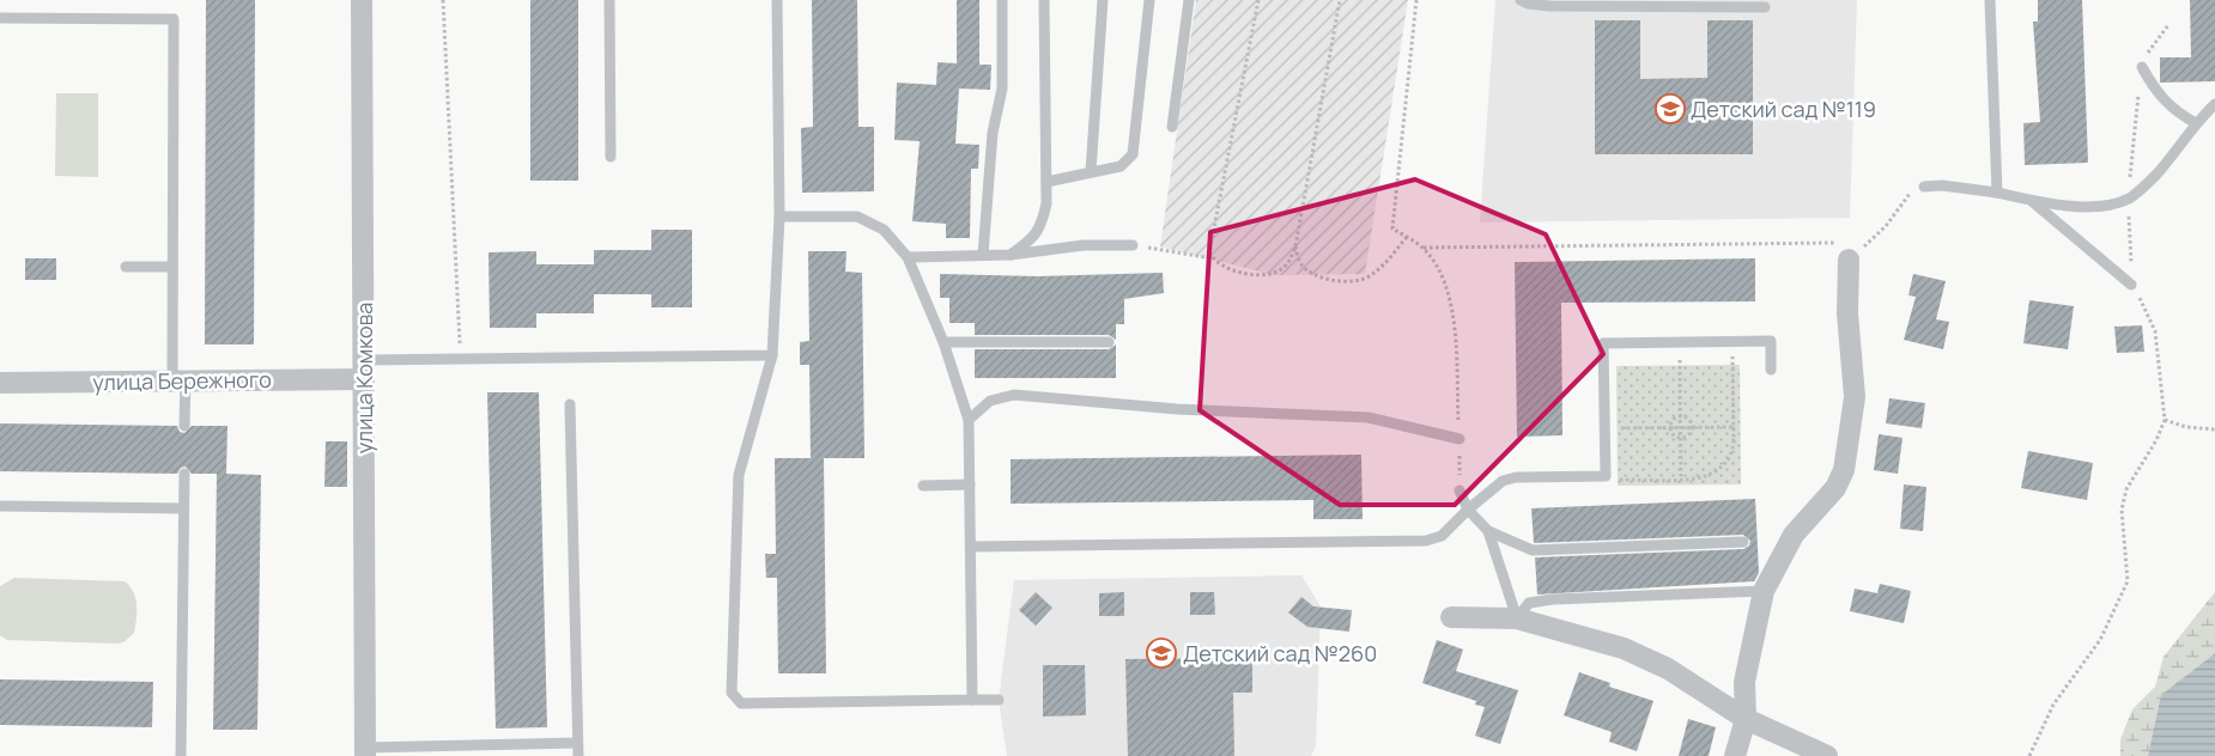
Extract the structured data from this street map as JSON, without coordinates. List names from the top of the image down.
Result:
{
  "streets": {
    "street": ["улица Комкова", "улица Бережного"]
  },
  "crossings": [
    ["улица Комкова", "улица Бережного"]
  ],
  "places": {
    "school or university": ["Детский сад №119", "Детский сад №260"]
  }
}
